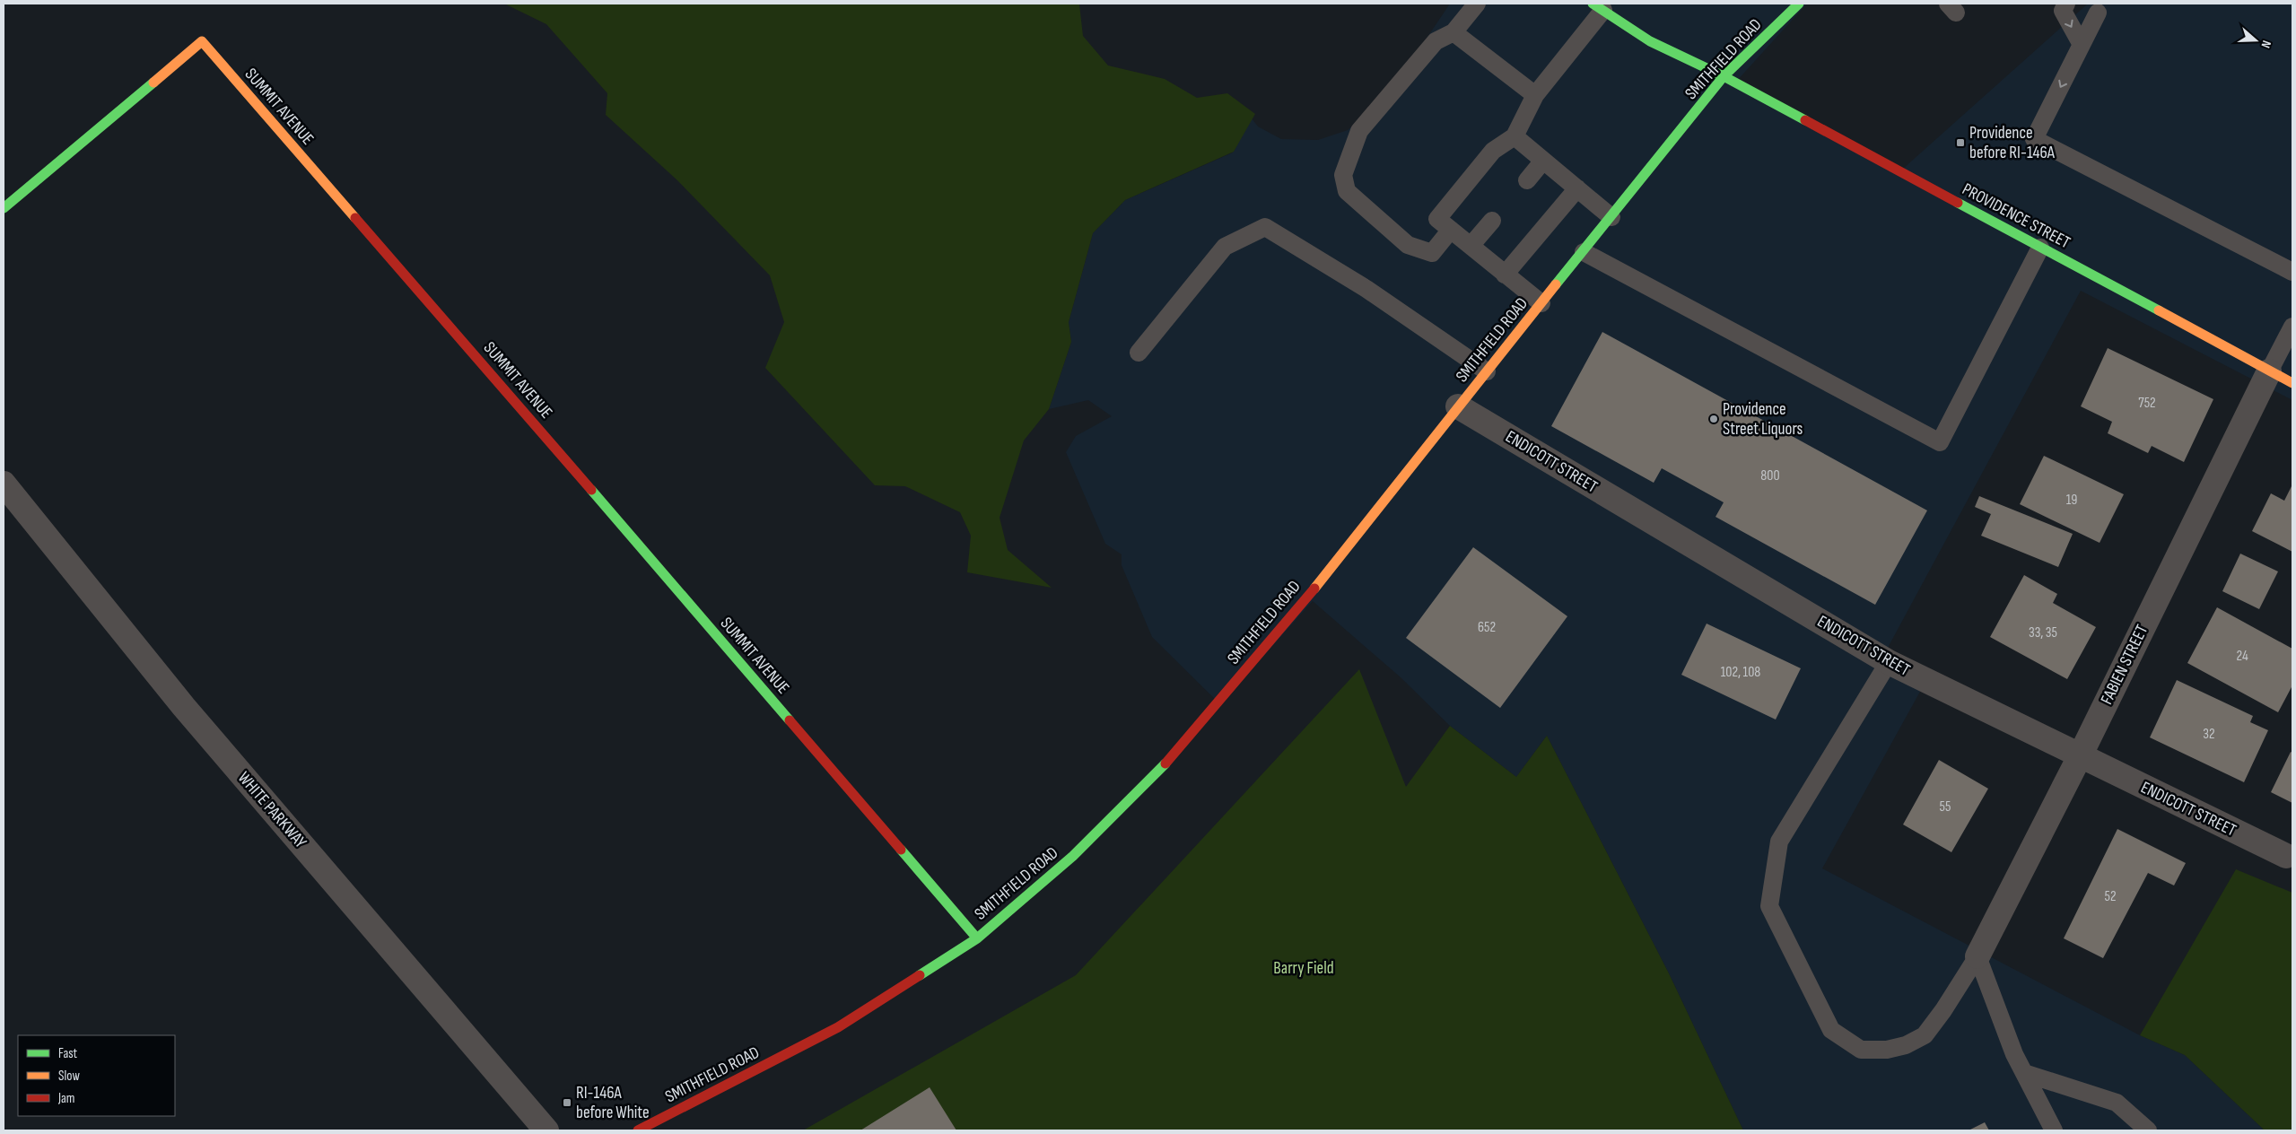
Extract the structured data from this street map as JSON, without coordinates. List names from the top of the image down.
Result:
{
  "streets": {
    "main road": ["SMITHFIELD ROAD", "SUMMIT AVENUE", "PROVIDENCE STREET"],
    "street": ["ENDICOTT STREET", "FABIEN STREET", "WHITE PARKWAY"]
  },
  "crossings": [
    ["SMITHFIELD ROAD", "SUMMIT AVENUE"],
    ["SMITHFIELD ROAD", "PROVIDENCE STREET"],
    ["SMITHFIELD ROAD", "ENDICOTT STREET"],
    ["PROVIDENCE STREET", "FABIEN STREET"],
    ["ENDICOTT STREET", "FABIEN STREET"]
  ],
  "parks": ["Barry Field"],
  "places": {
    "transit": ["Providence before RI-146A", "RI-146A before White"],
    "other": ["Providence Street Liquors"]
  },
  "house_numbers": [
    "752",
    "800",
    "19",
    "652",
    "33, 35",
    "24",
    "102, 108",
    "32",
    "55",
    "52"
  ],
  "legend": ["Fast", "Slow", "Jam"],
  "north": "right"
}
